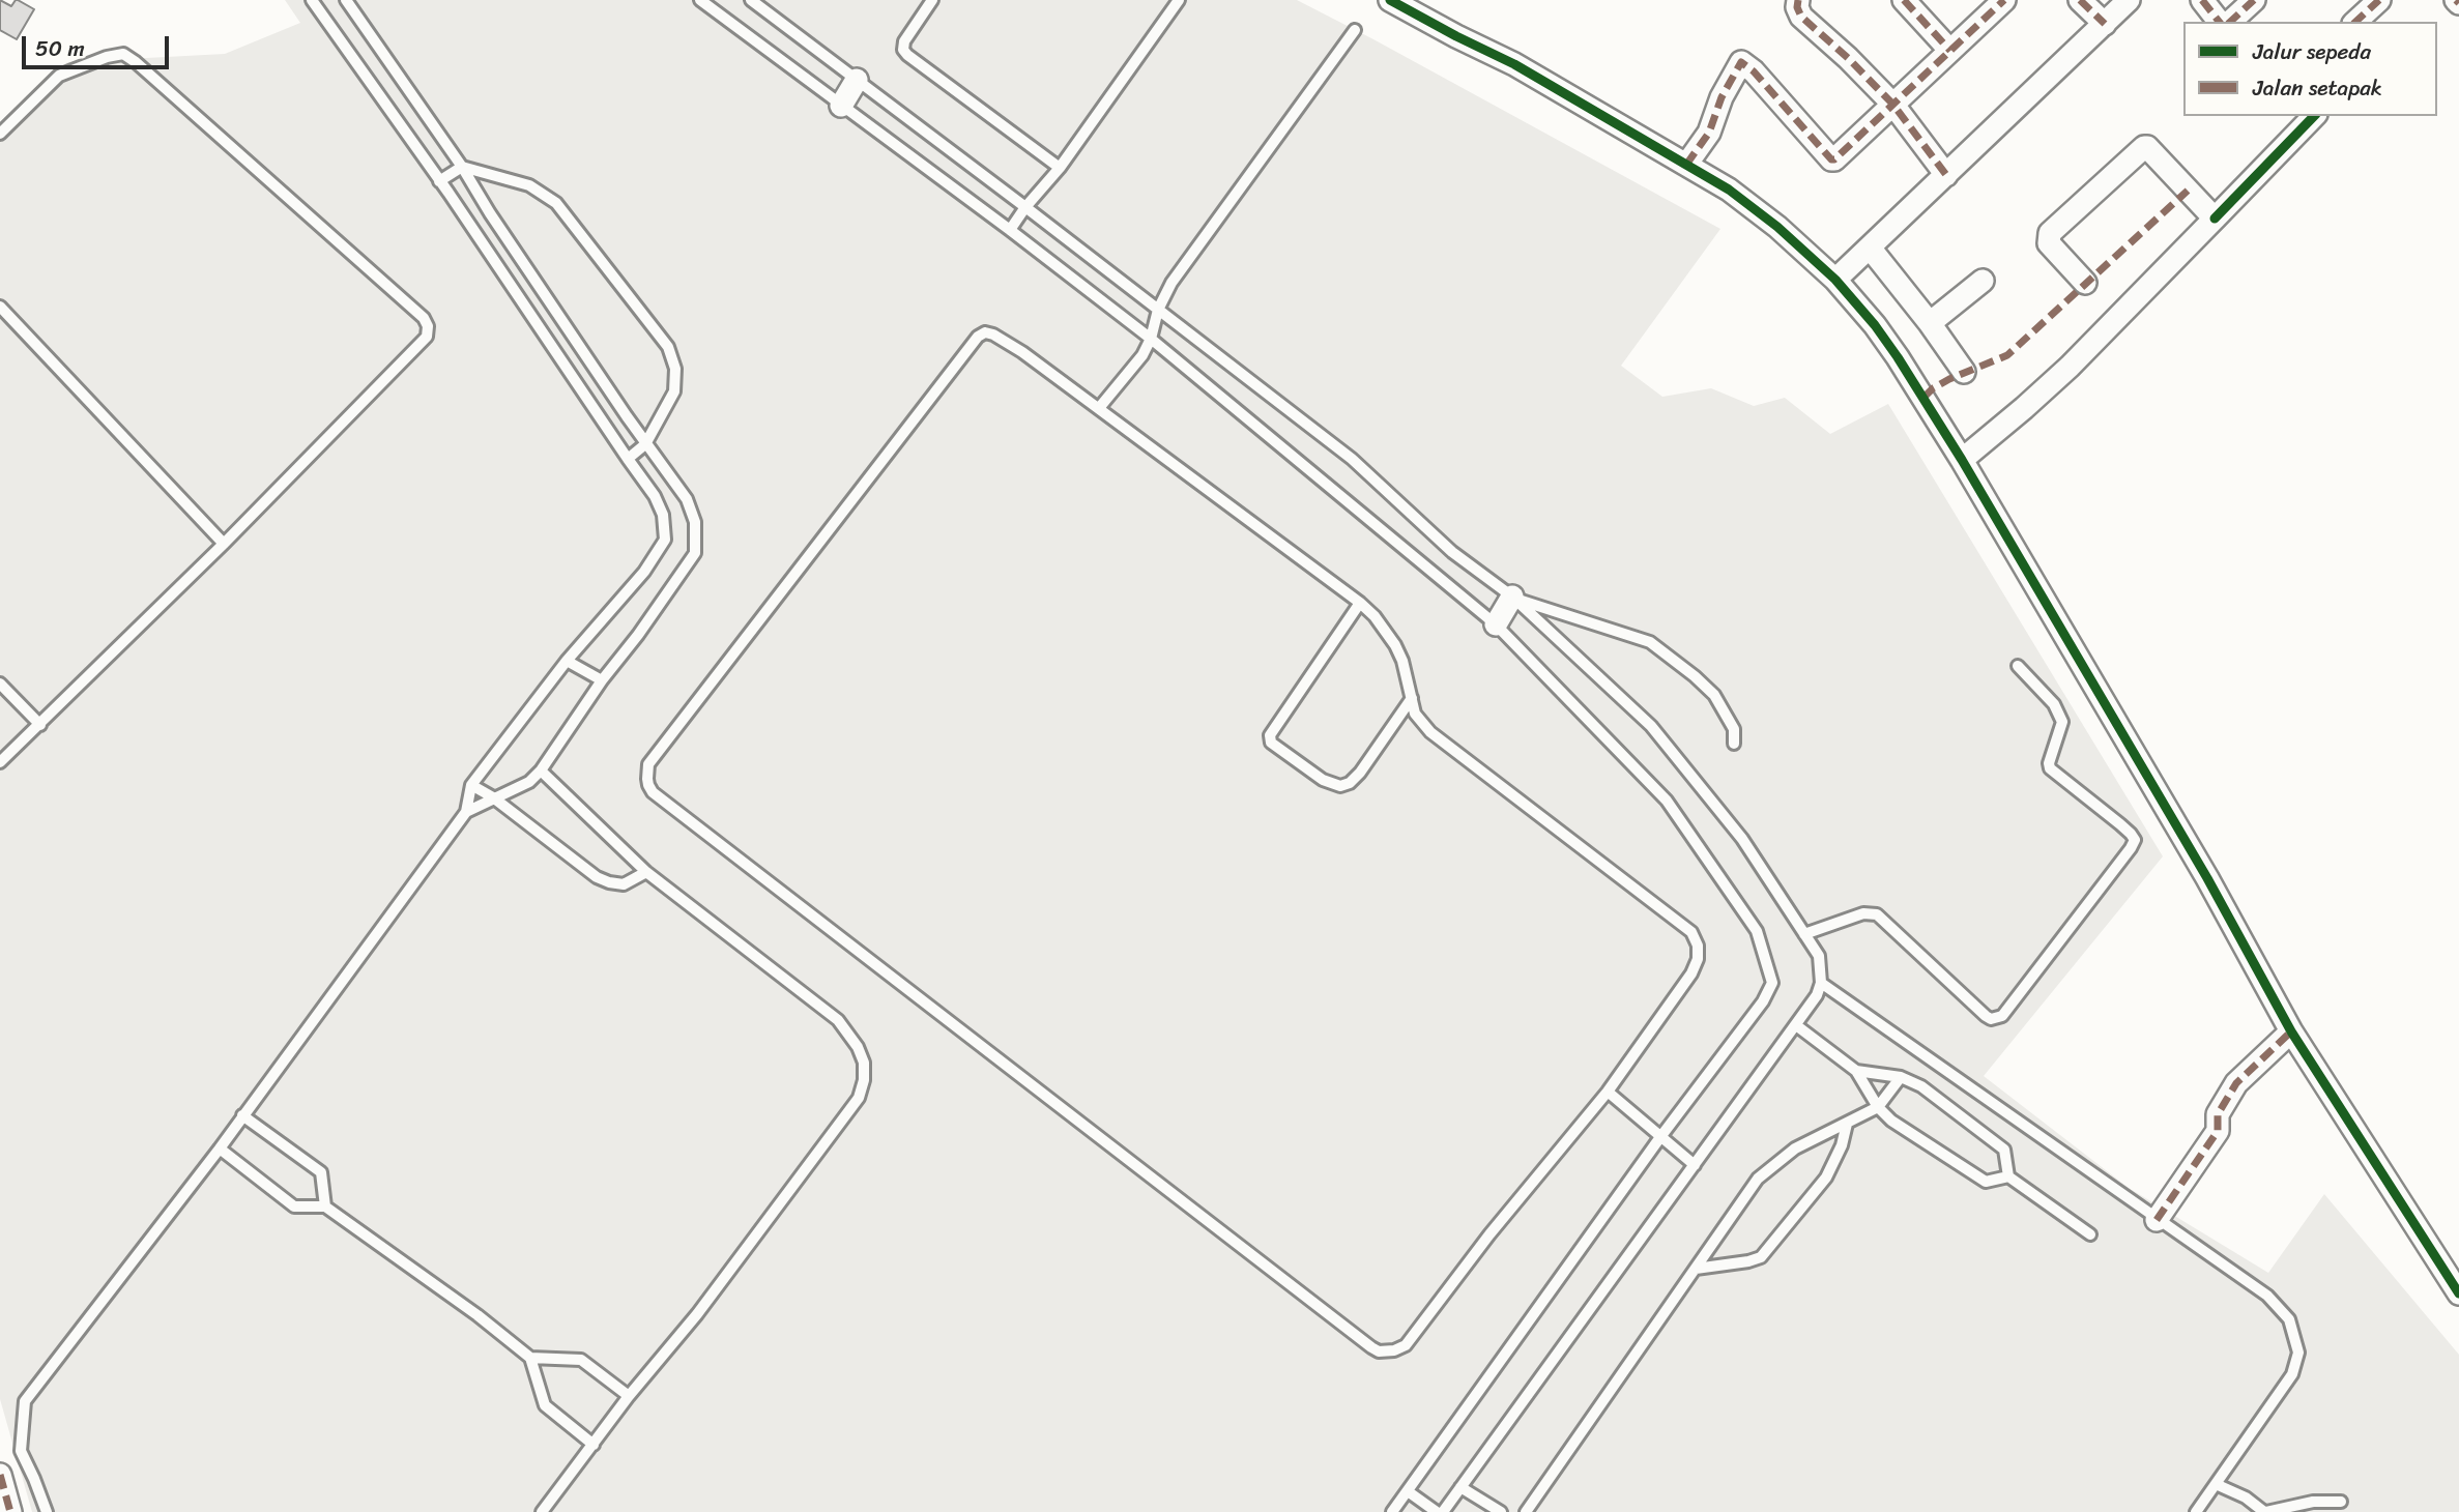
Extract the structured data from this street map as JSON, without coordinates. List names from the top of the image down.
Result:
{
  "legend": ["Jalur sepeda", "Jalan setapak"],
  "scale_bar": "50 m"
}
